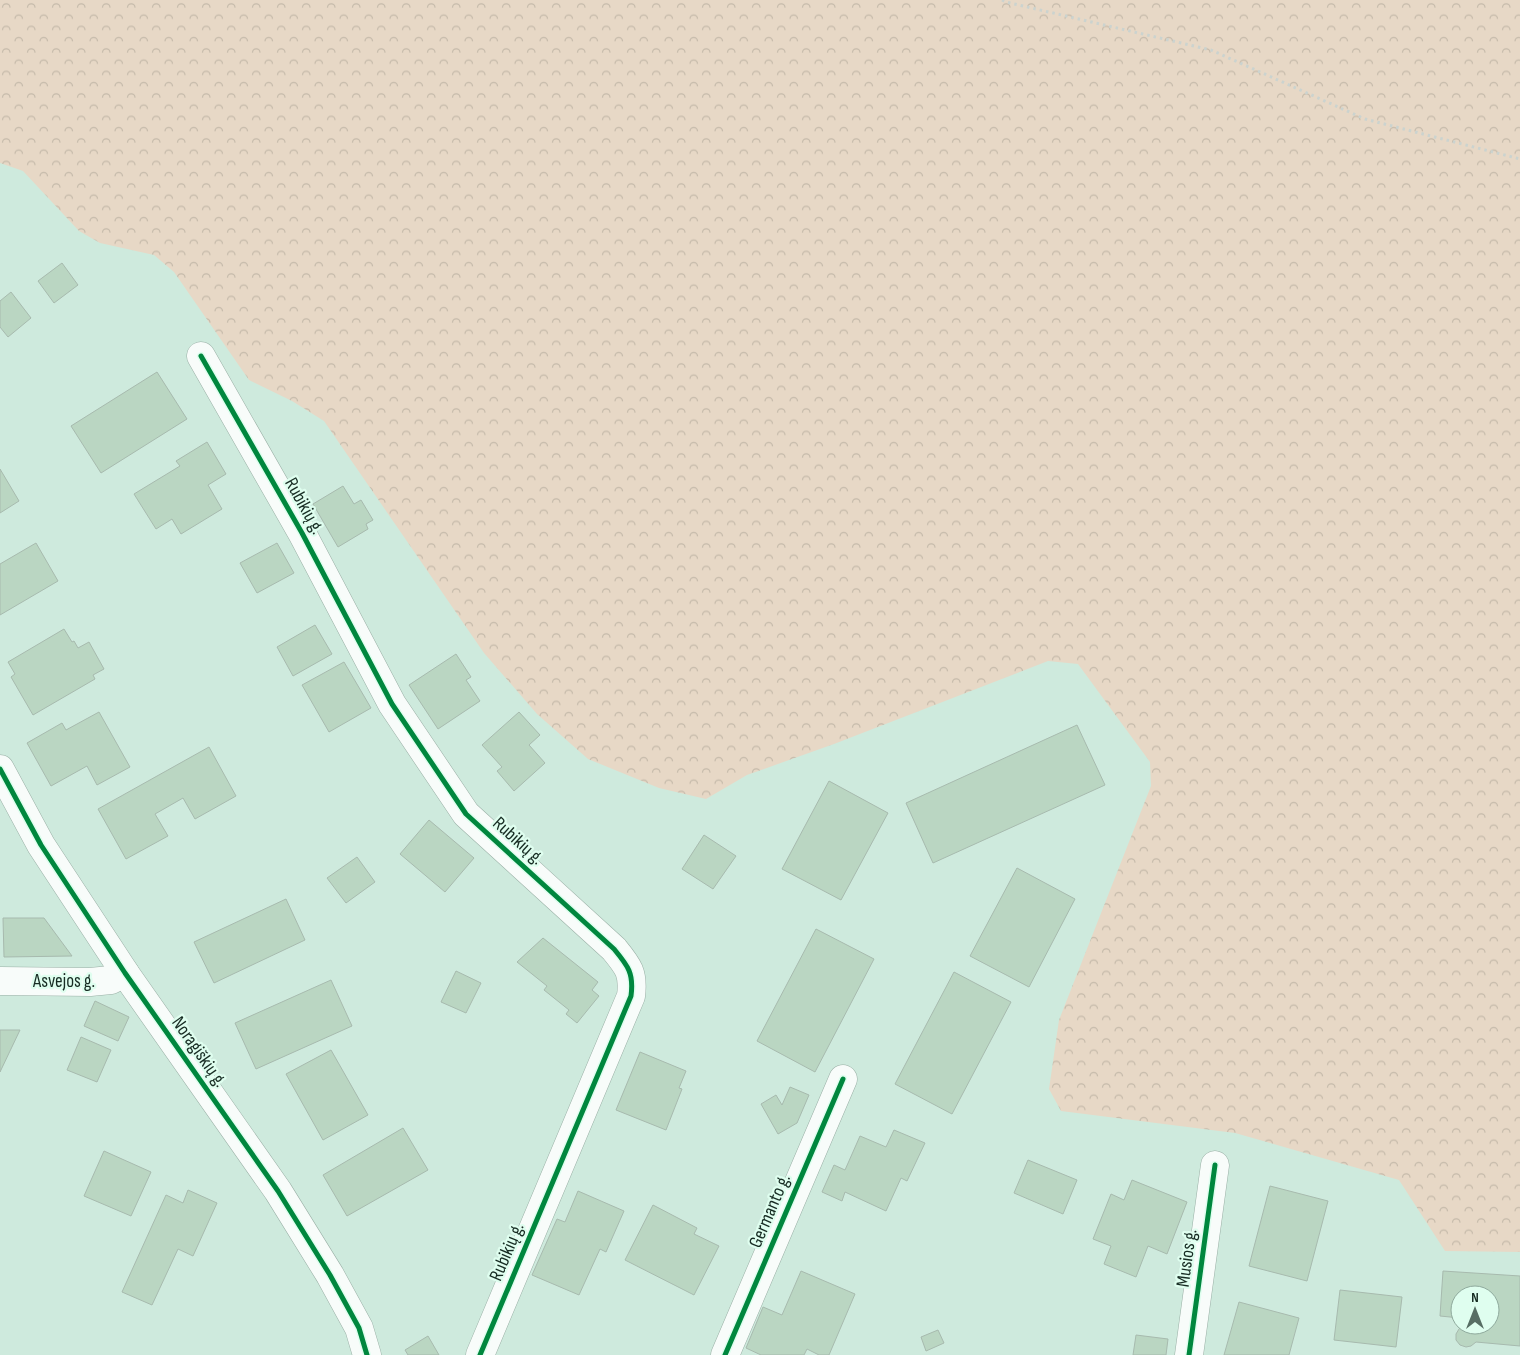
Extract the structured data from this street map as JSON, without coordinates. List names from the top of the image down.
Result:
{
  "streets": {
    "street": [
      "Rubikių g.",
      "Asvejos g.",
      "Noragiškių g.",
      "Germanto g.",
      "Musios g."
    ]
  },
  "crossings": [
    ["Asvejos g.", "Noragiškių g."]
  ],
  "north": "top"
}
